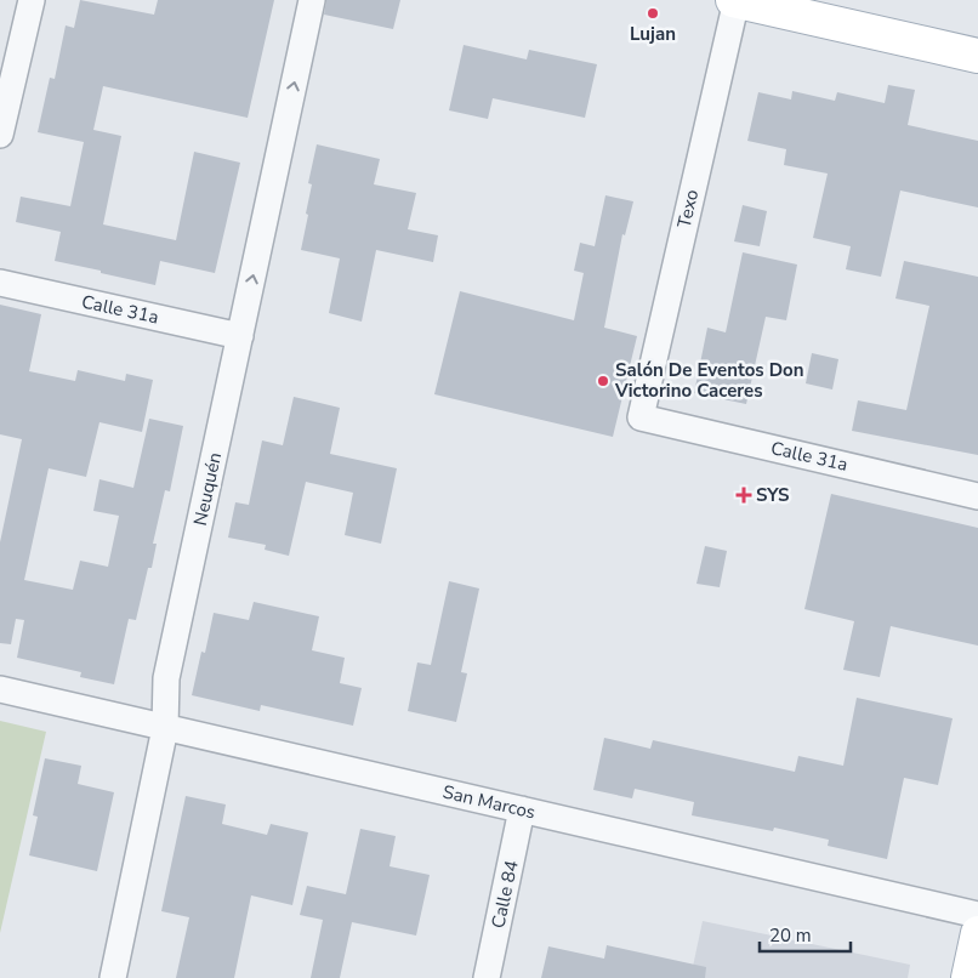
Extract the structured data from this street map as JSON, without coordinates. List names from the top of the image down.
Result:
{
  "streets": {
    "street": [
      "Texo",
      "Calle 31a",
      "Neuquén",
      "San Marcos",
      "Calle 84"
    ]
  },
  "crossings": [
    ["Texo", "Calle 31a"],
    ["Calle 31a", "Neuquén"],
    ["Neuquén", "San Marcos"],
    ["San Marcos", "Calle 84"]
  ],
  "places": {
    "other": ["Lujan", "Salón De Eventos Don Victorino Caceres"],
    "health": ["SYS"]
  },
  "scale_bar": "20 m"
}
